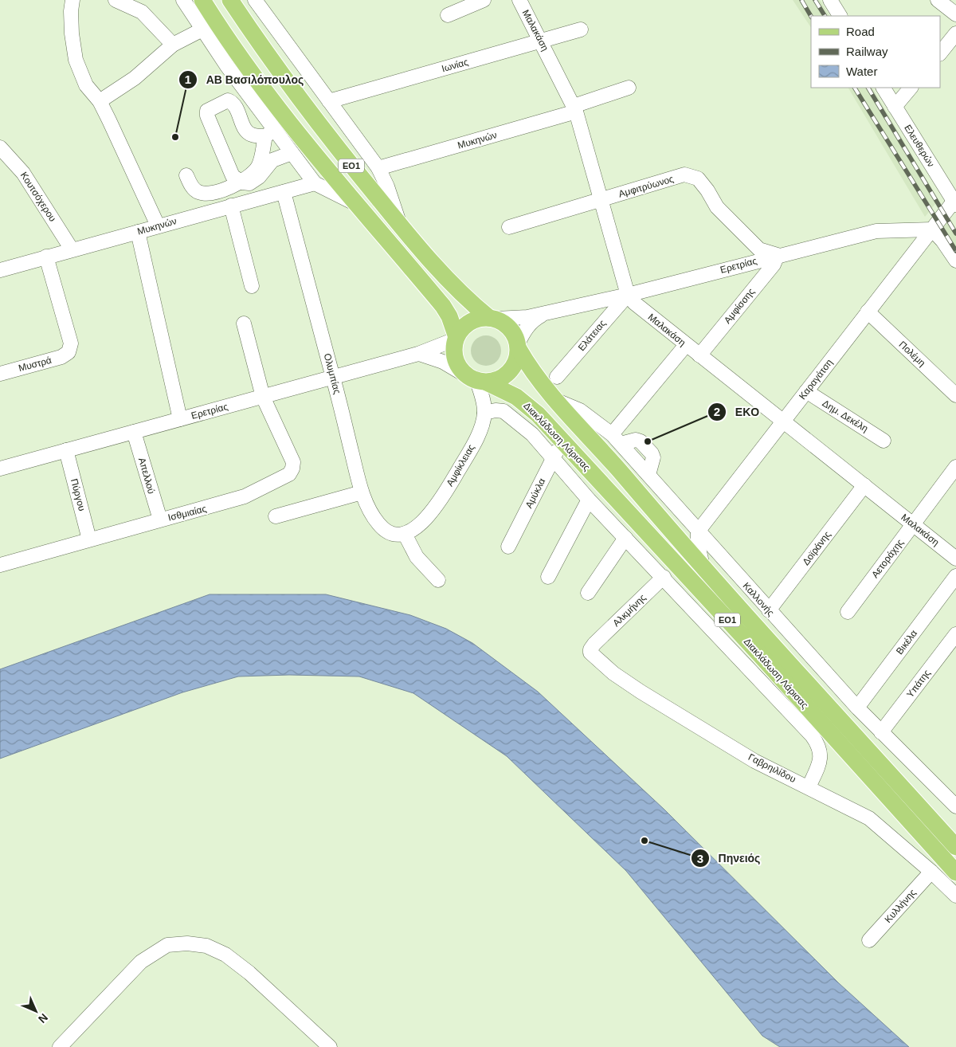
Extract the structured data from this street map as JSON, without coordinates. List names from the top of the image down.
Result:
{
  "streets": {
    "main road": ["ΕΟ1", "Διακλάδωση Λάρισας"],
    "street": [
      "Μαλακάση",
      "Ιωνίας",
      "Μυκηνών",
      "Ελευθερών",
      "Αμφιτρύωνος",
      "Κουτσόχερου",
      "Ερετρίας",
      "Αμφίσσης",
      "Ελάτειας",
      "Πολέμη",
      "Μυστρά",
      "Ολυμπίας",
      "Καραγάτση",
      "Δημ. Δεκέλη",
      "Αμφίκλειας",
      "Απελλού",
      "Αμύκλα",
      "Πύργου",
      "Ισθμιαίας",
      "Δοϊράνης",
      "Αετοράχης",
      "Καλλoνής",
      "Αλκμήνης",
      "Βικέλα",
      "Υπάτης",
      "Γαβρηιλίδου",
      "Κυλλήνης"
    ]
  },
  "crossings": [
    ["Μαλακάση", "Ιωνίας"],
    ["Μαλακάση", "Μυκηνών"],
    ["Μαλακάση", "Αμφιτρύωνος"],
    ["Μαλακάση", "Ερετρίας"],
    ["Μαλακάση", "Αμφίσσης"],
    ["Μαλακάση", "Ελάτειας"],
    ["Μαλακάση", "Καραγάτση"],
    ["Μαλακάση", "Δοϊράνης"],
    ["Μαλακάση", "Αετοράχης"],
    ["Μυκηνών", "Κουτσόχερου"],
    ["Μυκηνών", "Μυστρά"],
    ["Μυκηνών", "Ολυμπίας"],
    ["Ελευθερών", "Καραγάτση"],
    ["ΕΟ1", "Ερετρίας"],
    ["ΕΟ1", "Διακλάδωση Λάρισας"],
    ["Αμφιτρύωνος", "Ερετρίας"],
    ["Αμφιτρύωνος", "Αμφίσσης"],
    ["Ερετρίας", "Αμφίσσης"],
    ["Ερετρίας", "Ελάτειας"],
    ["Ερετρίας", "Ολυμπίας"],
    ["Ερετρίας", "Καραγάτση"],
    ["Ερετρίας", "Διακλάδωση Λάρισας"],
    ["Ερετρίας", "Απελλού"],
    ["Ερετρίας", "Πύργου"],
    ["Ερετρίας", "Ισθμιαίας"],
    ["Πολέμη", "Καραγάτση"],
    ["Ολυμπίας", "Αμφίκλειας"],
    ["Καραγάτση", "Δημ. Δεκέλη"],
    ["Καραγάτση", "Καλλoνής"],
    ["Διακλάδωση Λάρισας", "Αμύκλα"],
    ["Διακλάδωση Λάρισας", "Καλλoνής"],
    ["Απελλού", "Ισθμιαίας"],
    ["Πύργου", "Ισθμιαίας"],
    ["Δοϊράνης", "Καλλoνής"],
    ["Καλλoνής", "Βικέλα"],
    ["Καλλoνής", "Υπάτης"],
    ["Αλκμήνης", "Γαβρηιλίδου"],
    ["Γαβρηιλίδου", "Κυλλήνης"]
  ],
  "places": ["ΑΒ Βασιλόπουλος", "EKO", "Πηνειός"],
  "legend": ["Road", "Railway", "Water"],
  "north": "bottom right"
}
